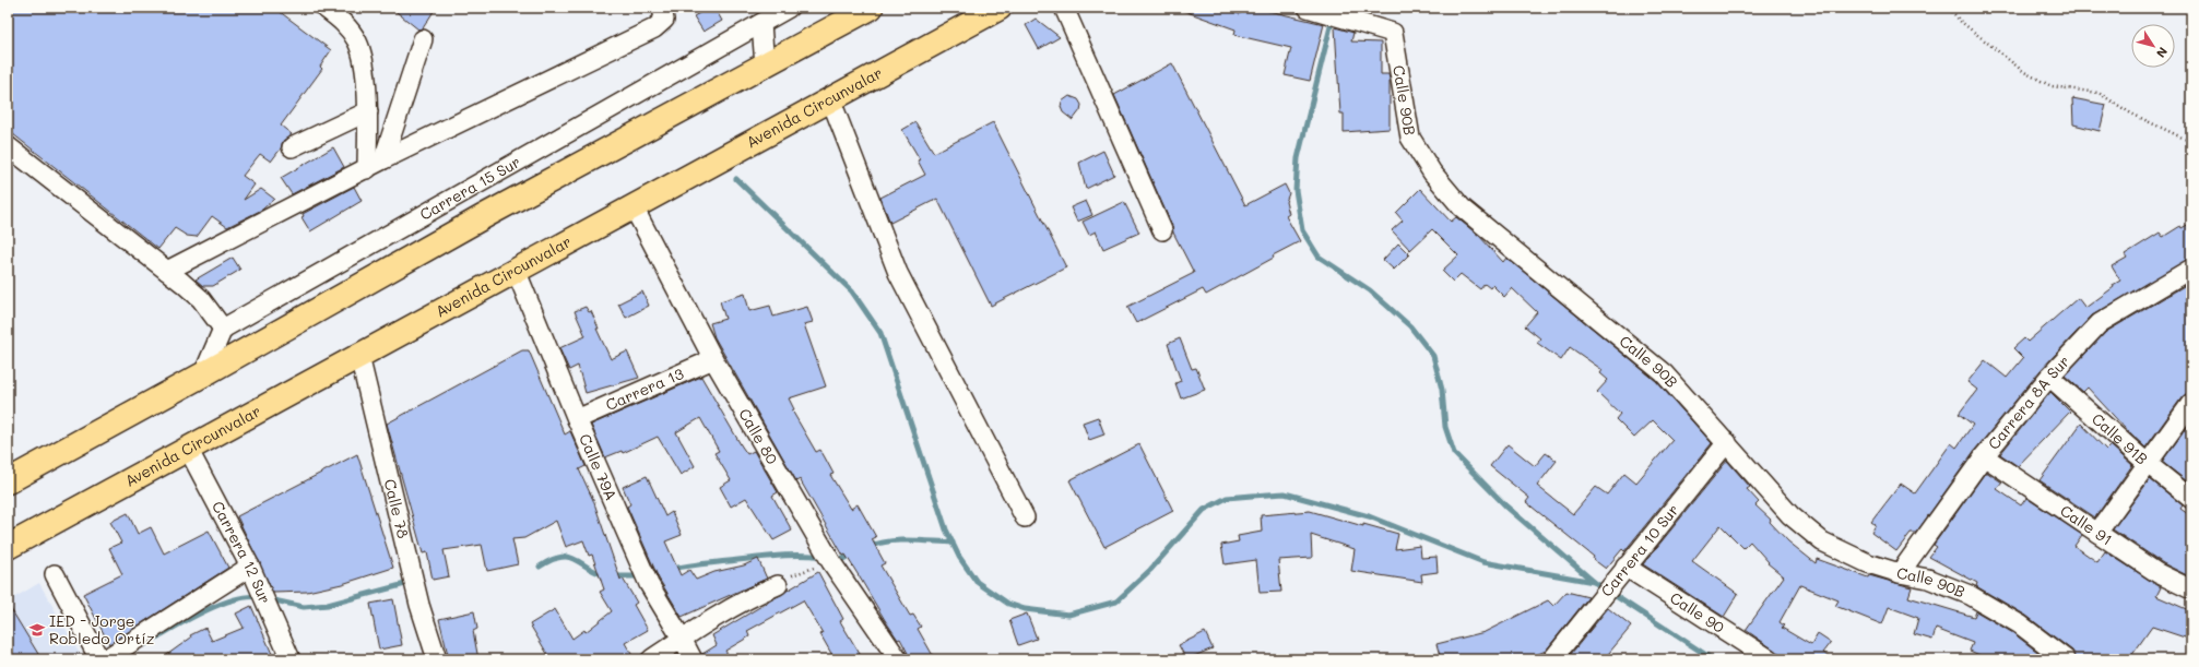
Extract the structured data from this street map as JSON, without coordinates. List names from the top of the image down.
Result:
{
  "streets": {
    "highway": ["Avenida Circunvalar"],
    "street": [
      "Calle 90B",
      "Carrera 15 Sur",
      "Carrera 13",
      "Carrera 8A Sur",
      "Calle 80",
      "Calle 91B",
      "Calle 79A",
      "Calle 78",
      "Calle 91",
      "Carrera 10 Sur",
      "Carrera 12 Sur",
      "Calle 90"
    ]
  },
  "crossings": [
    ["Calle 90B", "Carrera 8A Sur"],
    ["Calle 90B", "Carrera 10 Sur"],
    ["Avenida Circunvalar", "Calle 80"],
    ["Avenida Circunvalar", "Calle 79A"],
    ["Avenida Circunvalar", "Calle 78"],
    ["Avenida Circunvalar", "Carrera 12 Sur"],
    ["Carrera 13", "Calle 80"],
    ["Carrera 13", "Calle 79A"],
    ["Carrera 8A Sur", "Calle 91B"],
    ["Carrera 8A Sur", "Calle 91"],
    ["Carrera 10 Sur", "Calle 90"]
  ],
  "places": {
    "school or university": ["IED - Jorge Robledo Ortíz"]
  },
  "north": "bottom right"
}
